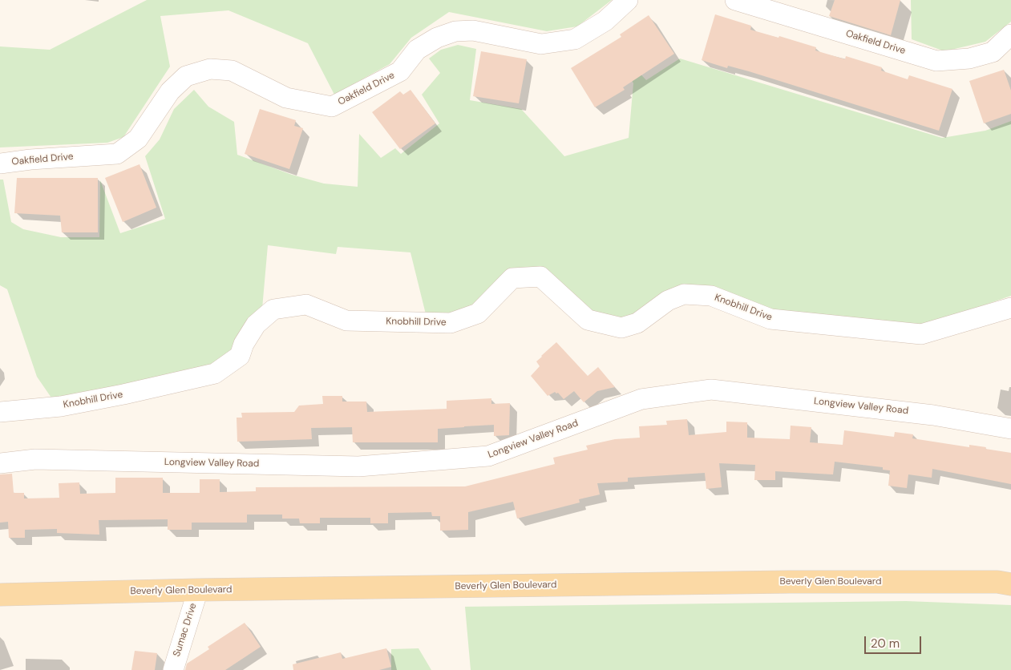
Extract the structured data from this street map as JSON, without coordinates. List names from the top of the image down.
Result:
{
  "streets": {
    "main road": ["Beverly Glen Boulevard"],
    "street": [
      "Oakfield Drive",
      "Knobhill Drive",
      "Longview Valley Road",
      "Sumac Drive"
    ]
  },
  "crossings": [
    ["Beverly Glen Boulevard", "Sumac Drive"]
  ],
  "scale_bar": "20 m"
}
